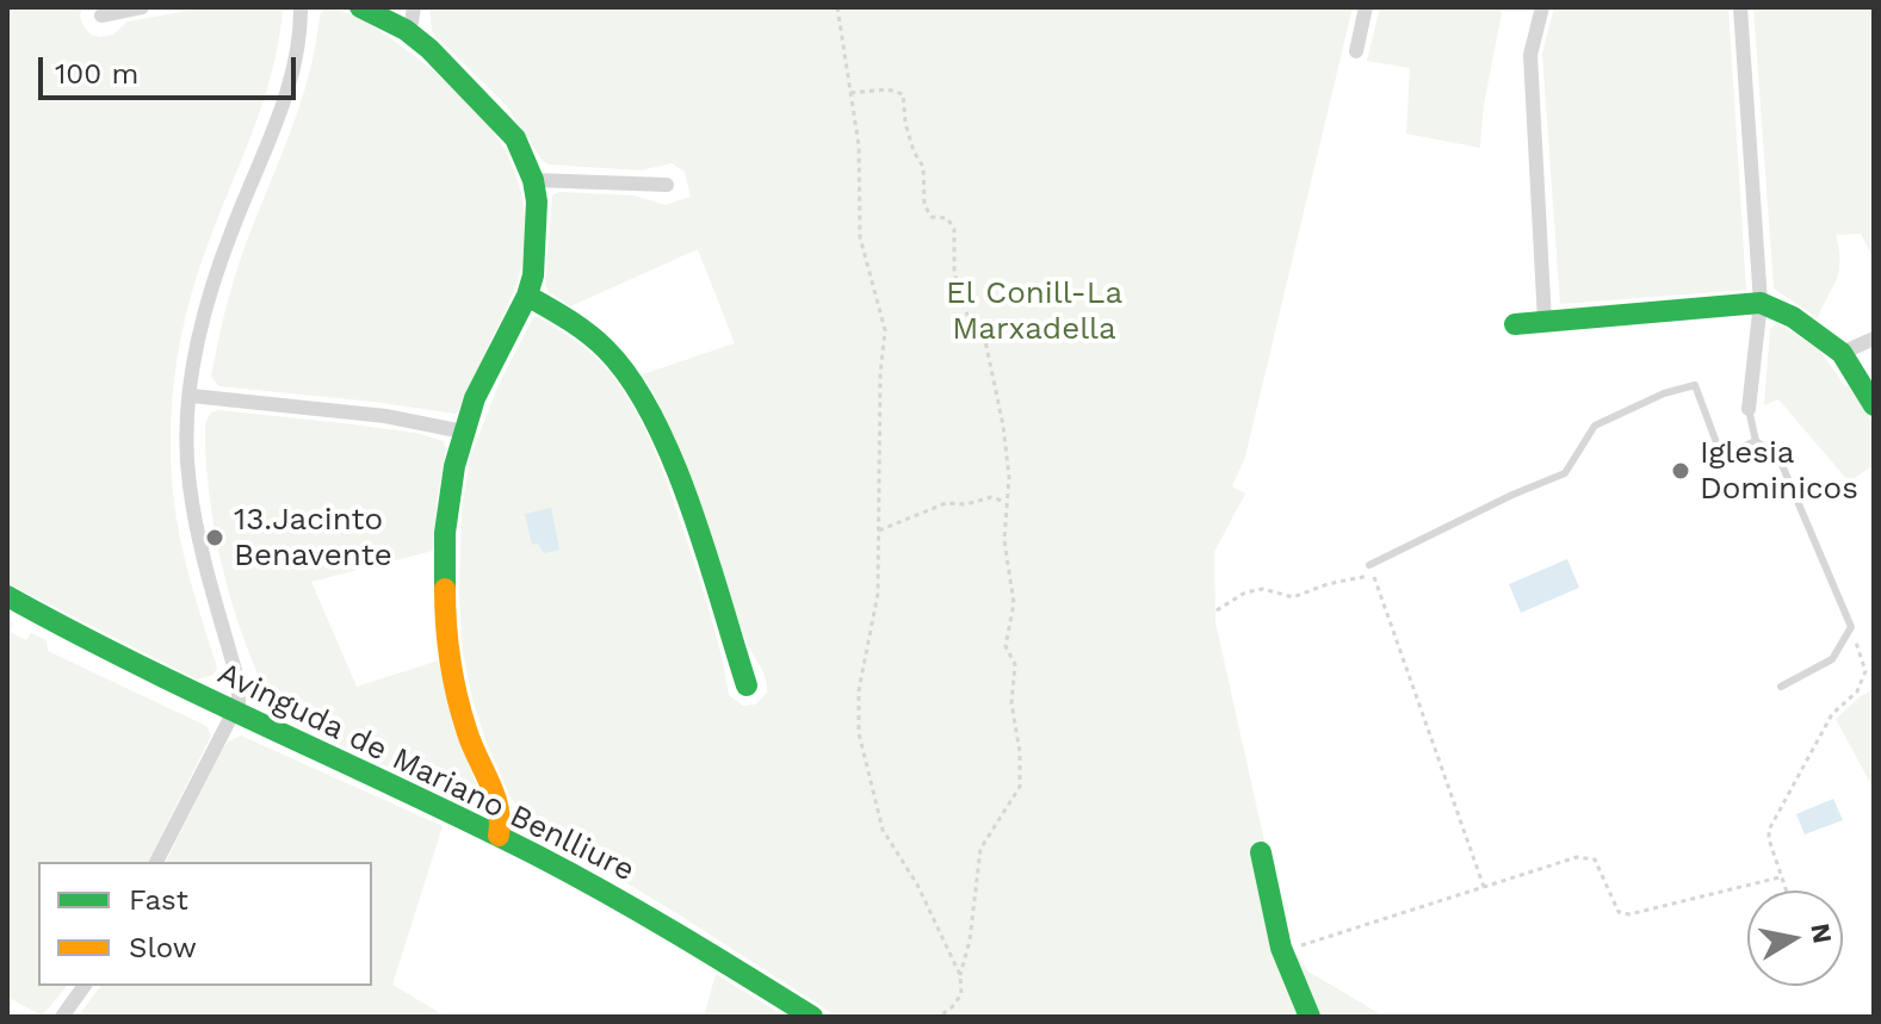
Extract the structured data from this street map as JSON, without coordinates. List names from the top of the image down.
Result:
{
  "streets": {
    "street": ["Avinguda de Mariano Benlliure"]
  },
  "parks": ["El Conill-La Marxadella"],
  "places": ["Iglesia Dominicos", "13.Jacinto Benavente"],
  "legend": ["Fast", "Slow"],
  "scale_bar": "100 m",
  "north": "right"
}
